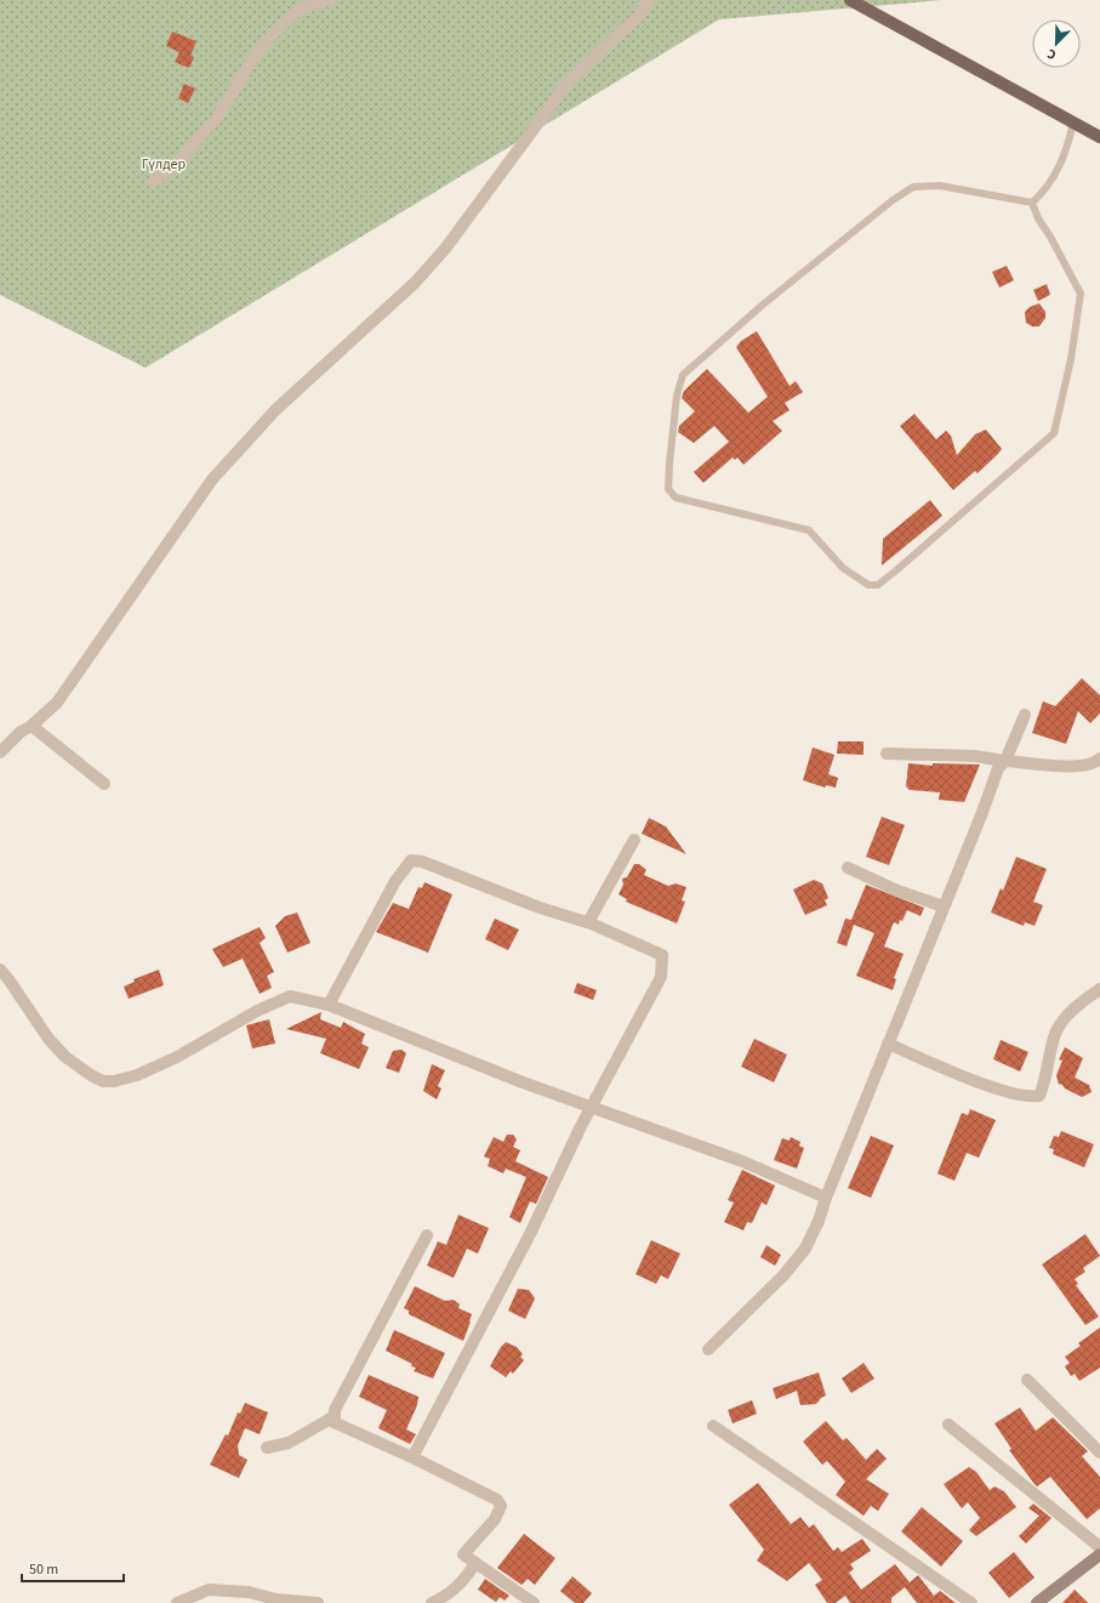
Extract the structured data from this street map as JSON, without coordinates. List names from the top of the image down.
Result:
{
  "parks": ["Гүлдер"],
  "scale_bar": "50 m",
  "north": "bottom left"
}
